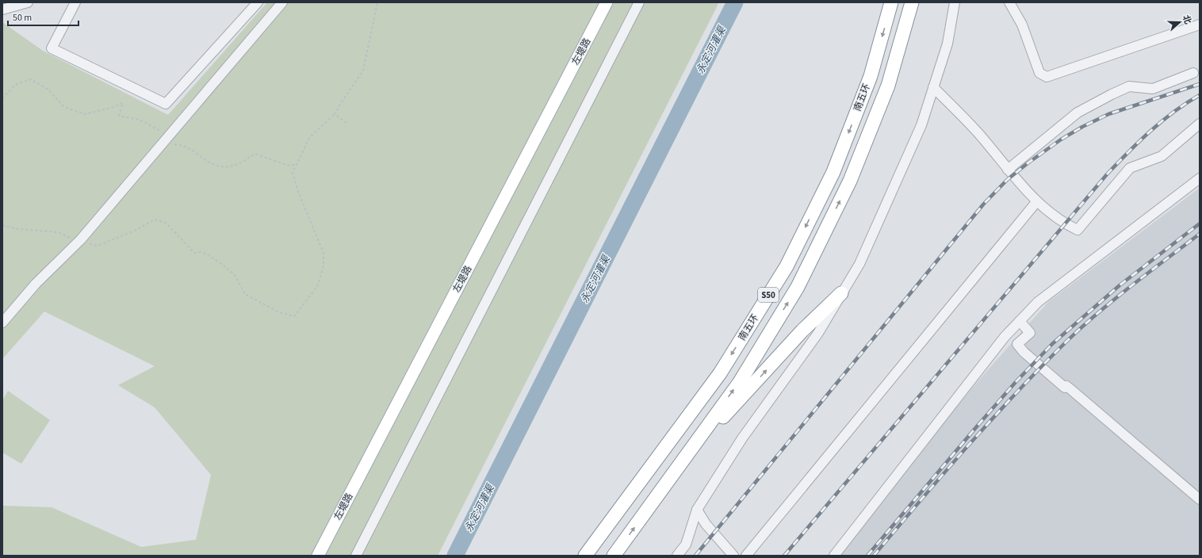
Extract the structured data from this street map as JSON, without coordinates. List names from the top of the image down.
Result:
{
  "streets": {
    "highway": ["南五环", "S50"],
    "main road": ["左堤路"]
  },
  "water": ["永定河灌渠"],
  "scale_bar": "50 m",
  "north": "right"
}
